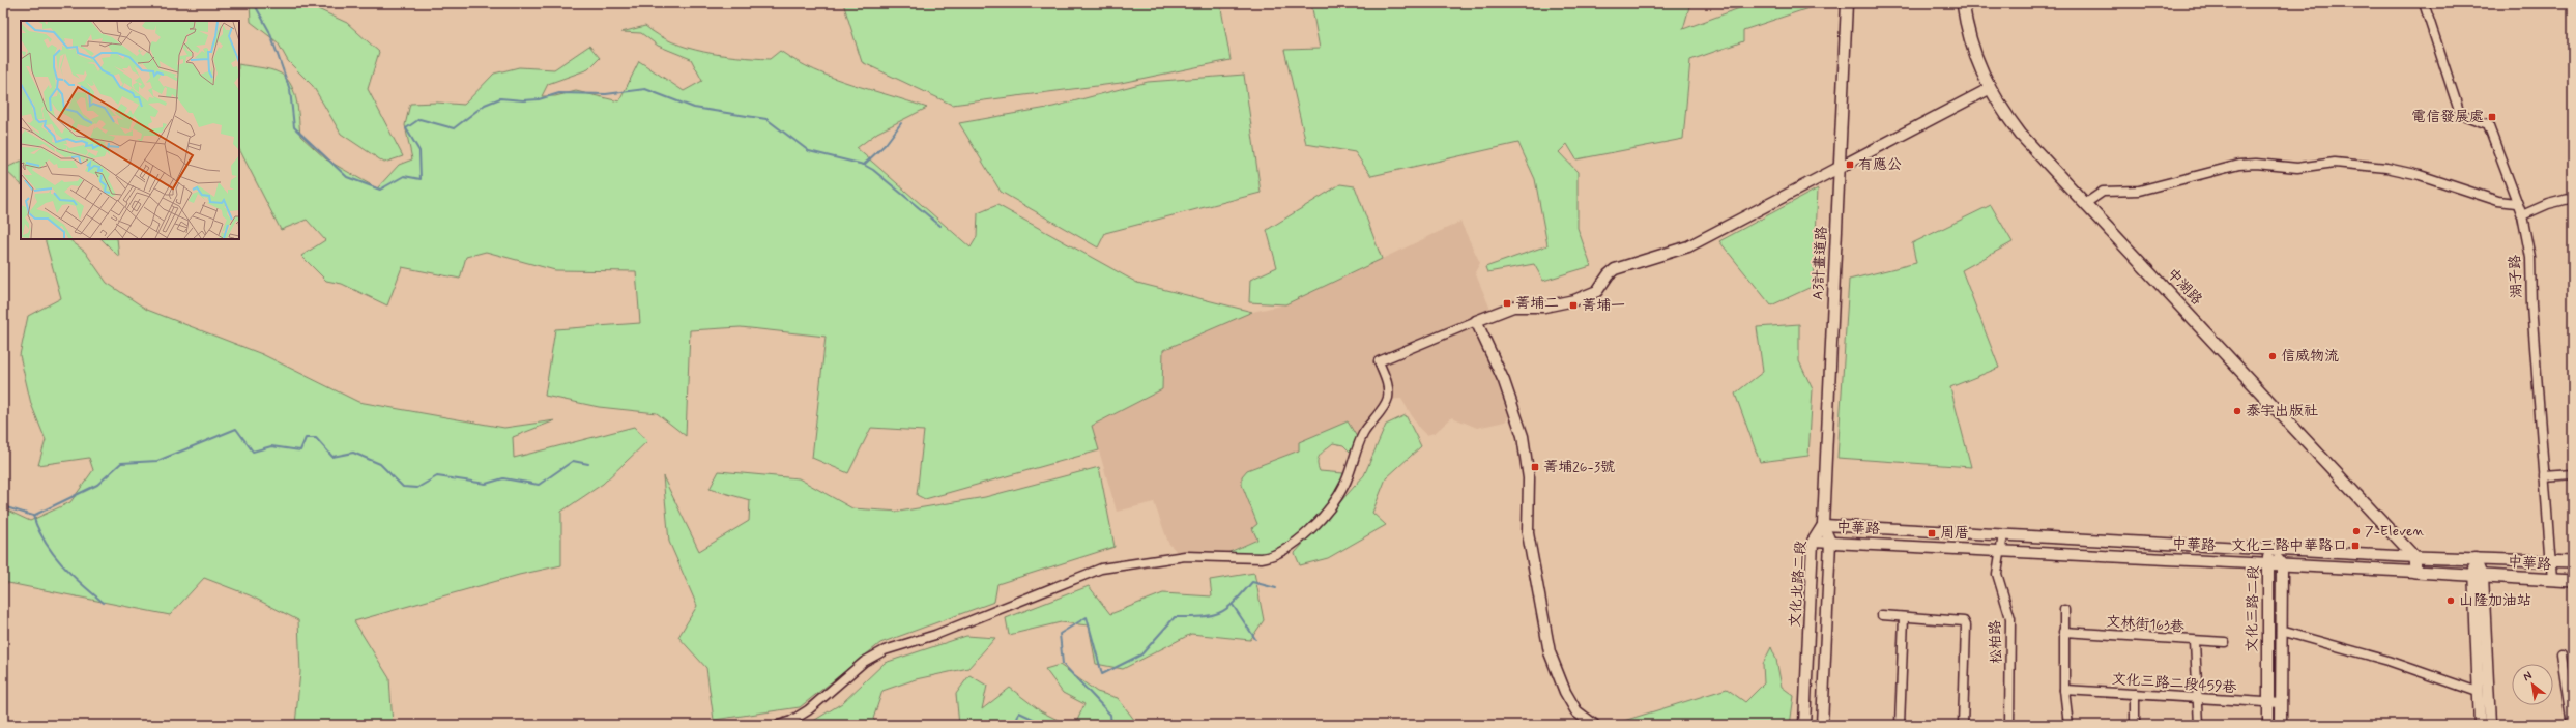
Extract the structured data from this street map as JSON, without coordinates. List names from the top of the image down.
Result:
{
  "streets": {
    "main road": ["中湖路", "中華路"],
    "street": [
      "A3計畫道路",
      "湖子路",
      "文化北路二段",
      "文化三路二段",
      "文林街163巷",
      "松柏路",
      "文化三路二段459巷"
    ]
  },
  "crossings": [
    ["A3計畫道路", "中華路"],
    ["A3計畫道路", "文化北路二段"],
    ["湖子路", "中華路"],
    ["中湖路", "中華路"],
    ["中華路", "文化北路二段"],
    ["中華路", "文化三路二段"],
    ["中華路", "松柏路"],
    ["文化三路二段", "文化三路二段459巷"]
  ],
  "places": {
    "transit": [
      "電信發展處",
      "有應公",
      "菁埔二",
      "菁埔一",
      "菁埔26-3號",
      "周厝",
      "文化三路中華路口"
    ],
    "other": [
      "信威物流",
      "泰宇出版社",
      "7-Eleven",
      "山隆加油站"
    ]
  },
  "north": "top left"
}
